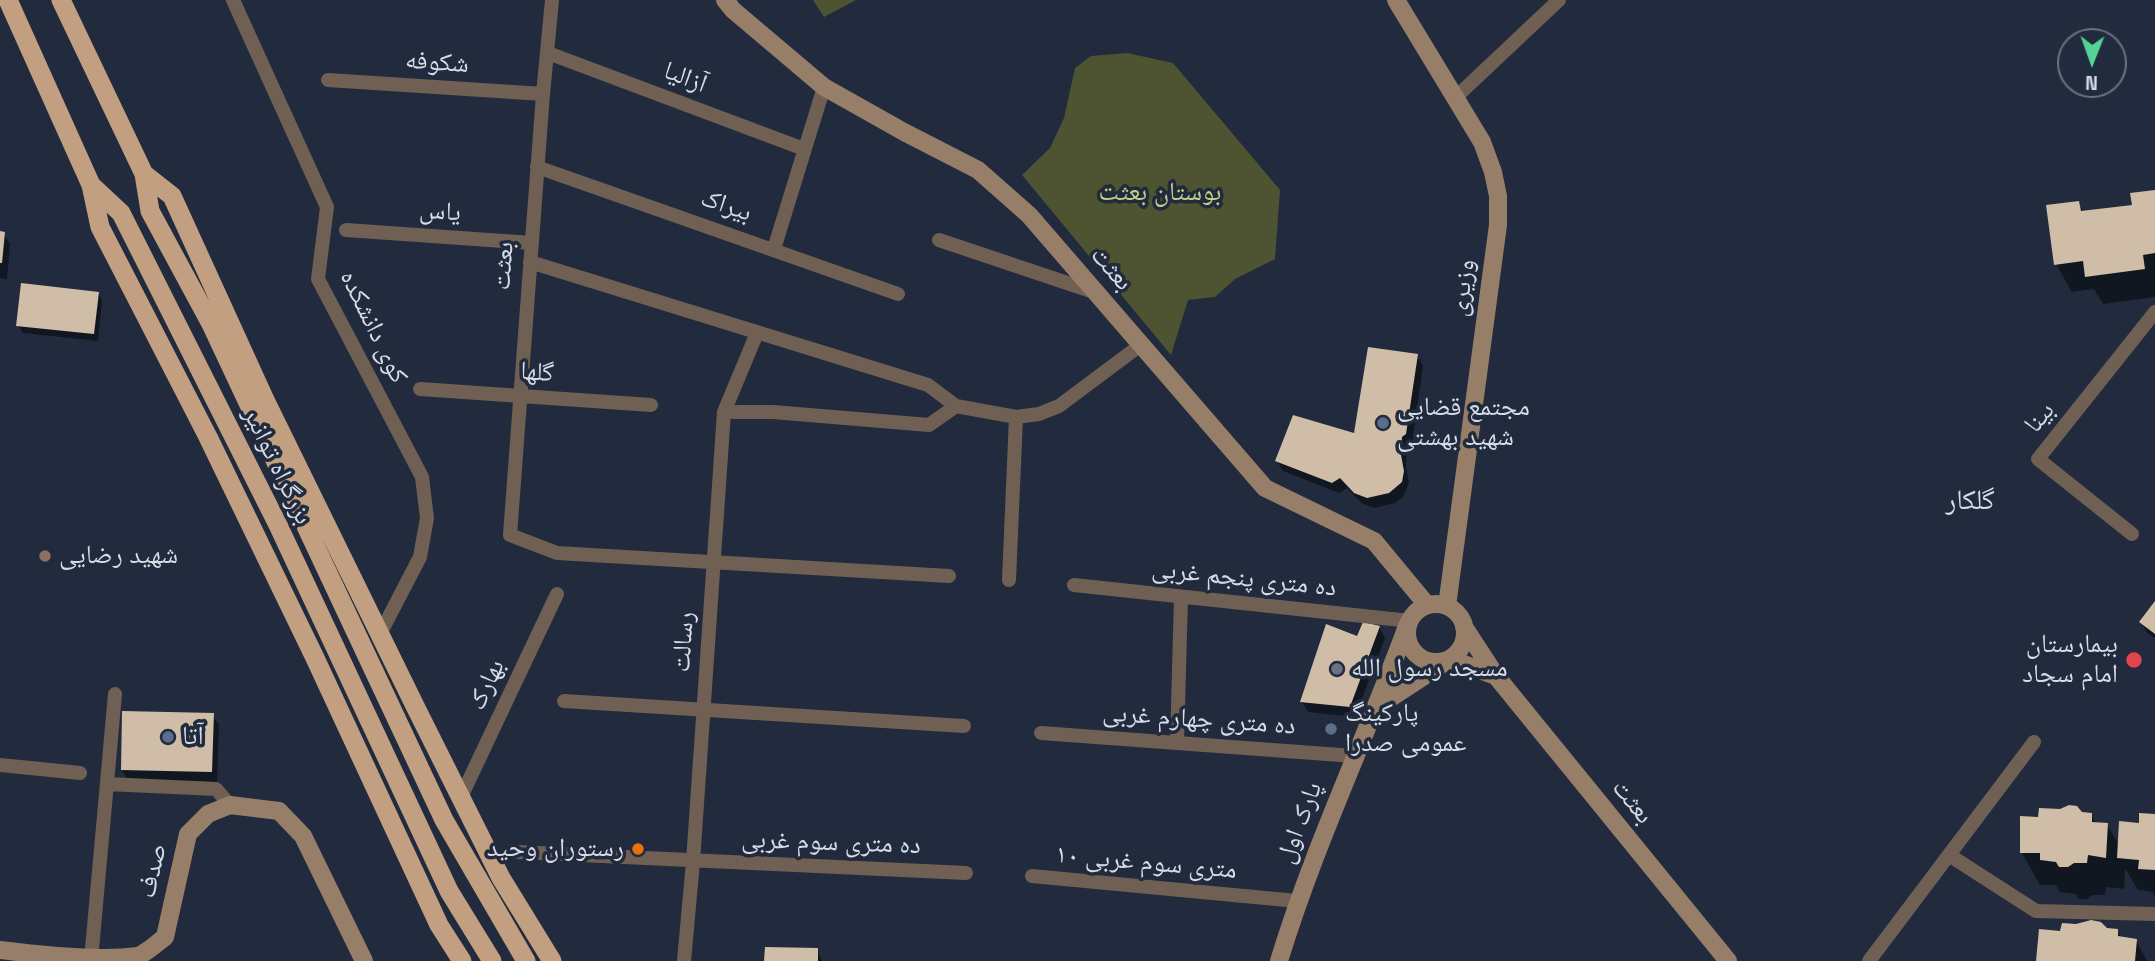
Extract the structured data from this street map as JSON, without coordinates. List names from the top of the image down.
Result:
{
  "streets": {
    "highway": ["بزرگراه توانیر"],
    "main road": [
      "بعثت",
      "وزیری",
      "پارک اول",
      "صدف"
    ],
    "street": [
      "شکوفه",
      "آزالیا",
      "بیراک",
      "یاس",
      "کوی دانشکده",
      "گلها",
      "بینا",
      "ده متری پنجم غربی",
      "رسالت",
      "بهارک",
      "ده متری چهارم غربی",
      "ده متری سوم غربی",
      "۱۰ متری سوم غربی"
    ]
  },
  "crossings": [
    ["شکوفه", "بعثت"],
    ["آزالیا", "بعثت"],
    ["بیراک", "بعثت"],
    ["یاس", "بعثت"],
    ["بعثت", "وزیری"],
    ["بعثت", "گلها"],
    ["بعثت", "ده متری پنجم غربی"],
    ["بعثت", "رسالت"],
    ["بعثت", "پارک اول"],
    ["وزیری", "ده متری پنجم غربی"],
    ["وزیری", "پارک اول"],
    ["ده متری پنجم غربی", "پارک اول"],
    ["رسالت", "ده متری سوم غربی"],
    ["ده متری چهارم غربی", "پارک اول"],
    ["پارک اول", "۱۰ متری سوم غربی"]
  ],
  "districts": ["گلکار"],
  "parks": ["بوستان بعثت"],
  "places": [
    "مجتمع قضایی شهید بهشتی",
    "شهید رضایی",
    "بیمارستان امام سجاد",
    "مسجد رسول الله",
    "پارکینگ عمومی صدرا",
    "آتا",
    "رستوران وحید"
  ],
  "north": "bottom"
}
